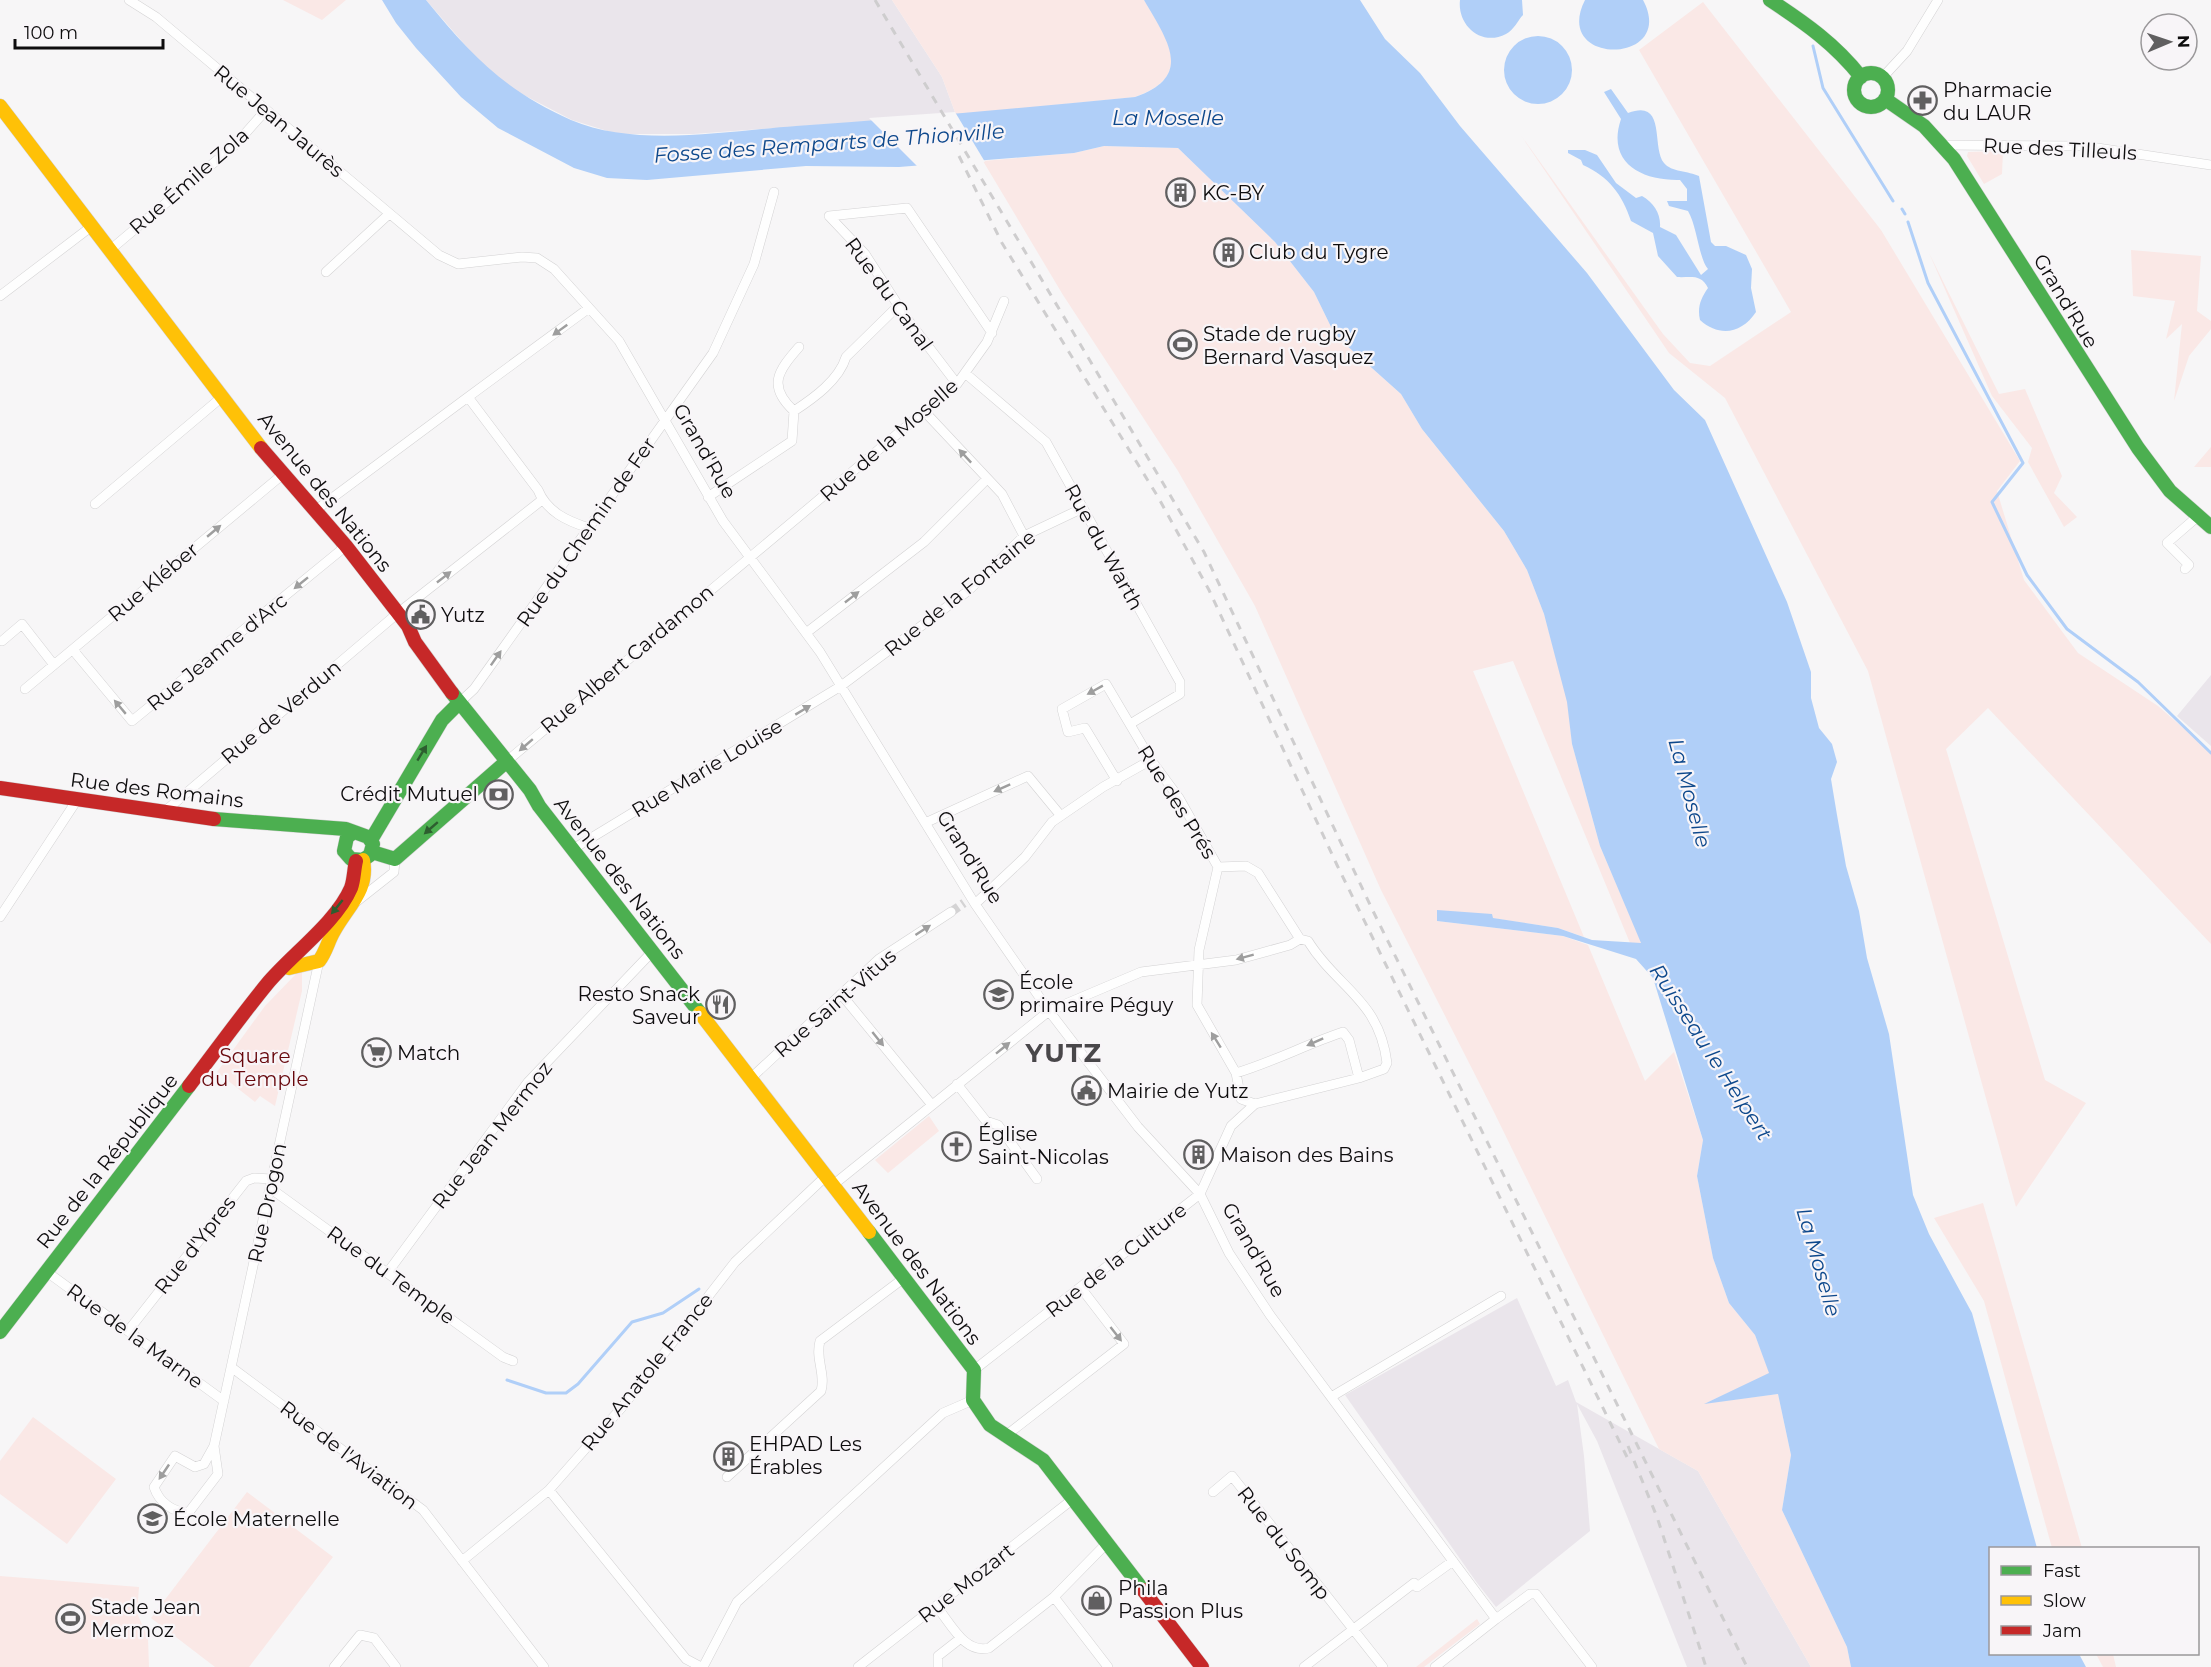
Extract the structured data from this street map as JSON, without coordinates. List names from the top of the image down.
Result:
{
  "streets": {
    "street": [
      "Rue Jean Jaurès",
      "Rue des Tilleuls",
      "Rue Émile Zola",
      "Rue du Canal",
      "Grand'Rue",
      "Rue de la Moselle",
      "Avenue des Nations",
      "Rue du Chemin de Fer",
      "Rue du Warth",
      "Rue Kléber",
      "Rue de la Fontaine",
      "Rue Jeanne d'Arc",
      "Rue Albert Cardamon",
      "Rue de Verdun",
      "Rue Marie Louise",
      "Rue des Romains",
      "Rue des Prés",
      "Rue Saint-Vitus",
      "Rue Jean Mermoz",
      "Rue de la République",
      "Rue Drogon",
      "Rue d'Ypres",
      "Rue de la Culture",
      "Rue du Temple",
      "Rue de la Marne",
      "Rue Anatole France",
      "Rue de l'Aviation",
      "Rue du Somp",
      "Rue Mozart"
    ]
  },
  "crossings": [
    ["Rue Jean Jaurès", "Rue Émile Zola"],
    ["Rue Jean Jaurès", "Grand'Rue"],
    ["Rue des Tilleuls", "Grand'Rue"],
    ["Rue Émile Zola", "Avenue des Nations"],
    ["Rue du Canal", "Rue de la Moselle"],
    ["Grand'Rue", "Rue de la Moselle"],
    ["Grand'Rue", "Rue du Chemin de Fer"],
    ["Grand'Rue", "Rue de la Fontaine"],
    ["Grand'Rue", "Rue Albert Cardamon"],
    ["Grand'Rue", "Rue Marie Louise"],
    ["Grand'Rue", "Rue de la Culture"],
    ["Grand'Rue", "Rue Anatole France"],
    ["Rue de la Moselle", "Rue du Warth"],
    ["Rue de la Moselle", "Rue Albert Cardamon"],
    ["Avenue des Nations", "Rue du Chemin de Fer"],
    ["Avenue des Nations", "Rue Kléber"],
    ["Avenue des Nations", "Rue Jeanne d'Arc"],
    ["Avenue des Nations", "Rue Albert Cardamon"],
    ["Avenue des Nations", "Rue de Verdun"],
    ["Avenue des Nations", "Rue Marie Louise"],
    ["Avenue des Nations", "Rue Saint-Vitus"],
    ["Avenue des Nations", "Rue Jean Mermoz"],
    ["Avenue des Nations", "Rue de la République"],
    ["Avenue des Nations", "Rue de la Culture"],
    ["Avenue des Nations", "Rue Anatole France"],
    ["Rue du Warth", "Rue de la Fontaine"],
    ["Rue du Warth", "Rue des Prés"],
    ["Rue Kléber", "Rue Jeanne d'Arc"],
    ["Rue de la Fontaine", "Rue Marie Louise"],
    ["Rue Albert Cardamon", "Rue de la République"],
    ["Rue de Verdun", "Rue des Romains"],
    ["Rue des Romains", "Rue de la République"],
    ["Rue des Prés", "Rue de la Culture"],
    ["Rue des Prés", "Rue Anatole France"],
    ["Rue Jean Mermoz", "Rue du Temple"],
    ["Rue de la République", "Rue Drogon"],
    ["Rue de la République", "Rue de la Marne"],
    ["Rue Drogon", "Rue d'Ypres"],
    ["Rue Drogon", "Rue du Temple"],
    ["Rue Drogon", "Rue de la Marne"],
    ["Rue Drogon", "Rue de l'Aviation"],
    ["Rue d'Ypres", "Rue du Temple"],
    ["Rue d'Ypres", "Rue de la Marne"],
    ["Rue Anatole France", "Rue de l'Aviation"]
  ],
  "one_way": [
    "Rue du Chemin de Fer",
    "Rue Kléber",
    "Rue Albert Cardamon",
    "Rue de Verdun",
    "Rue Marie Louise",
    "Rue Saint-Vitus"
  ],
  "districts": ["YUTZ"],
  "water": ["La Moselle", "Fosse des Remparts de Thionville", "Ruisseau le Helpert"],
  "parks": ["Square du Temple"],
  "places": {
    "pharmacy": ["Pharmacie du LAUR"],
    "building": [
      "KC-BY",
      "Club du Tygre",
      "Maison des Bains",
      "EHPAD Les Érables"
    ],
    "sports": ["Stade de rugby Bernard Vasquez", "Stade Jean Mermoz"],
    "public building": ["Yutz", "Mairie de Yutz"],
    "bank": ["Crédit Mutuel"],
    "school or university": ["École primaire Péguy", "École Maternelle"],
    "restaurant": ["Resto Snack Saveur"],
    "supermarket": ["Match"],
    "church": ["Église Saint-Nicolas"],
    "shop": ["Phila Passion Plus"]
  },
  "legend": ["Fast", "Slow", "Jam"],
  "scale_bar": "100 m",
  "north": "right"
}
